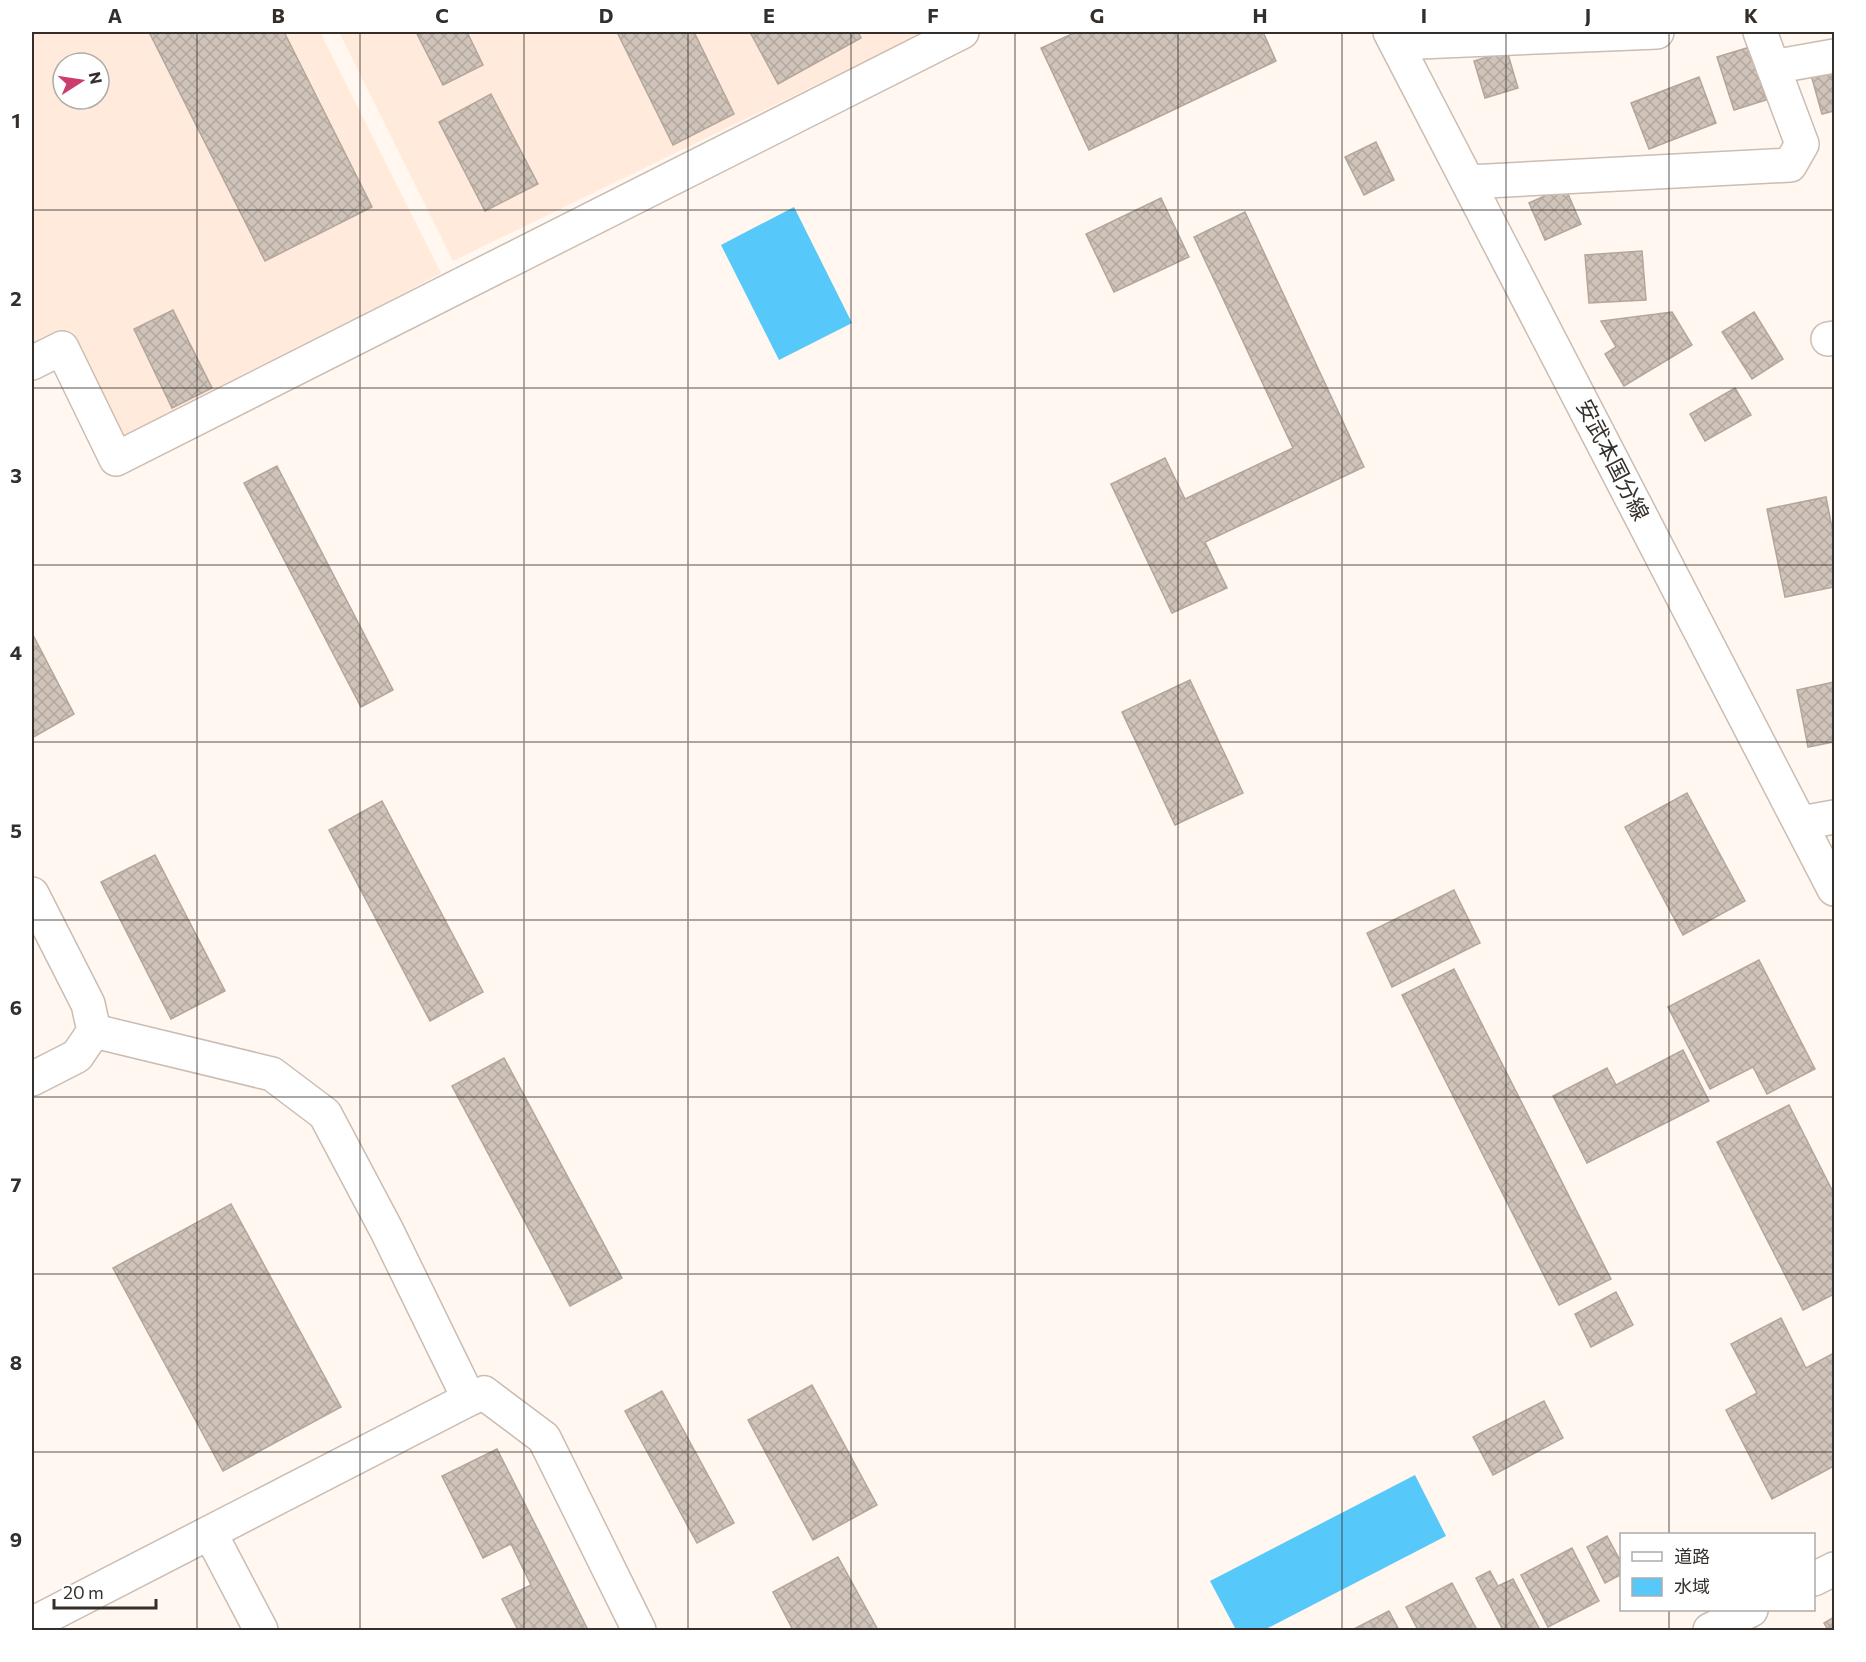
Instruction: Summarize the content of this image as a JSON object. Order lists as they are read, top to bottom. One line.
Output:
{"streets":{"street":["安武本国分線"]},"legend":["道路","水域"],"scale_bar":"20 m","north":"right","grid":{"columns":["A","B","C","D","E","F","G","H","I","J","K"],"rows":["1","2","3","4","5","6","7","8","9"]}}
